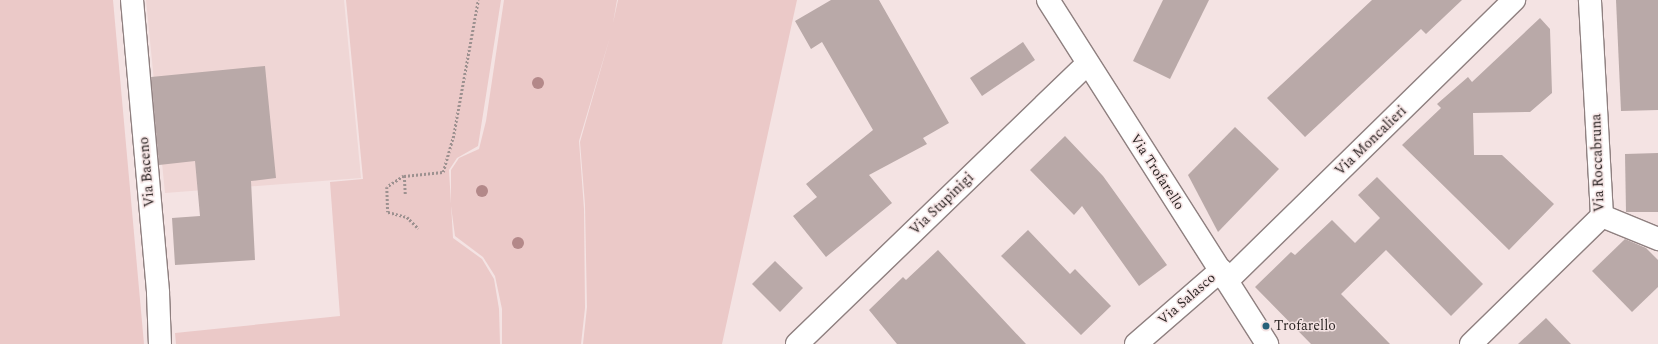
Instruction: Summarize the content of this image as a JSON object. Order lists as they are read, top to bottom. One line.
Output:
{"streets":{"street":["Via Moncalieri","Via Roccabruna","Via Baceno","Via Trofarello","Via Stupinigi","Via Salasco"]},"crossings":[["Via Moncalieri","Via Trofarello"],["Via Moncalieri","Via Salasco"],["Via Trofarello","Via Stupinigi"],["Via Trofarello","Via Salasco"]],"places":["Trofarello"]}
